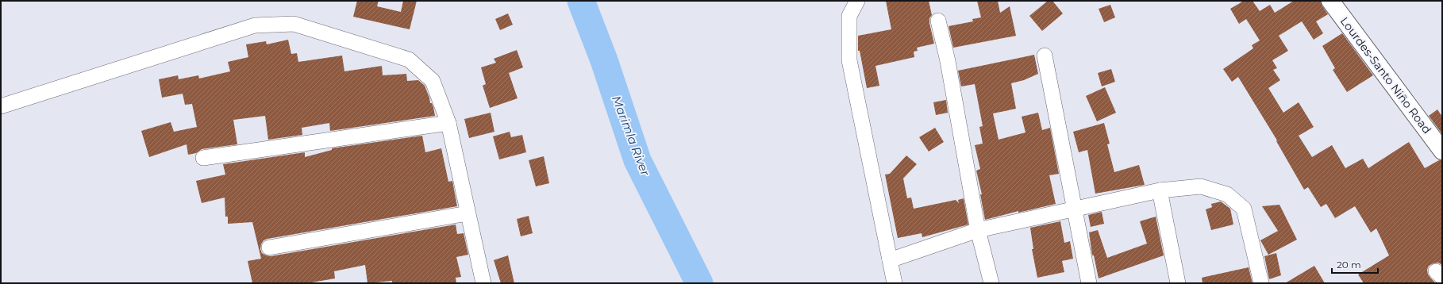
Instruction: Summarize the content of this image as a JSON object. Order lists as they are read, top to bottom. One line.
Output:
{"streets":{"main road":["Lourdes-Santo Niño Road"]},"water":["Marimla River"],"scale_bar":"20 m"}
